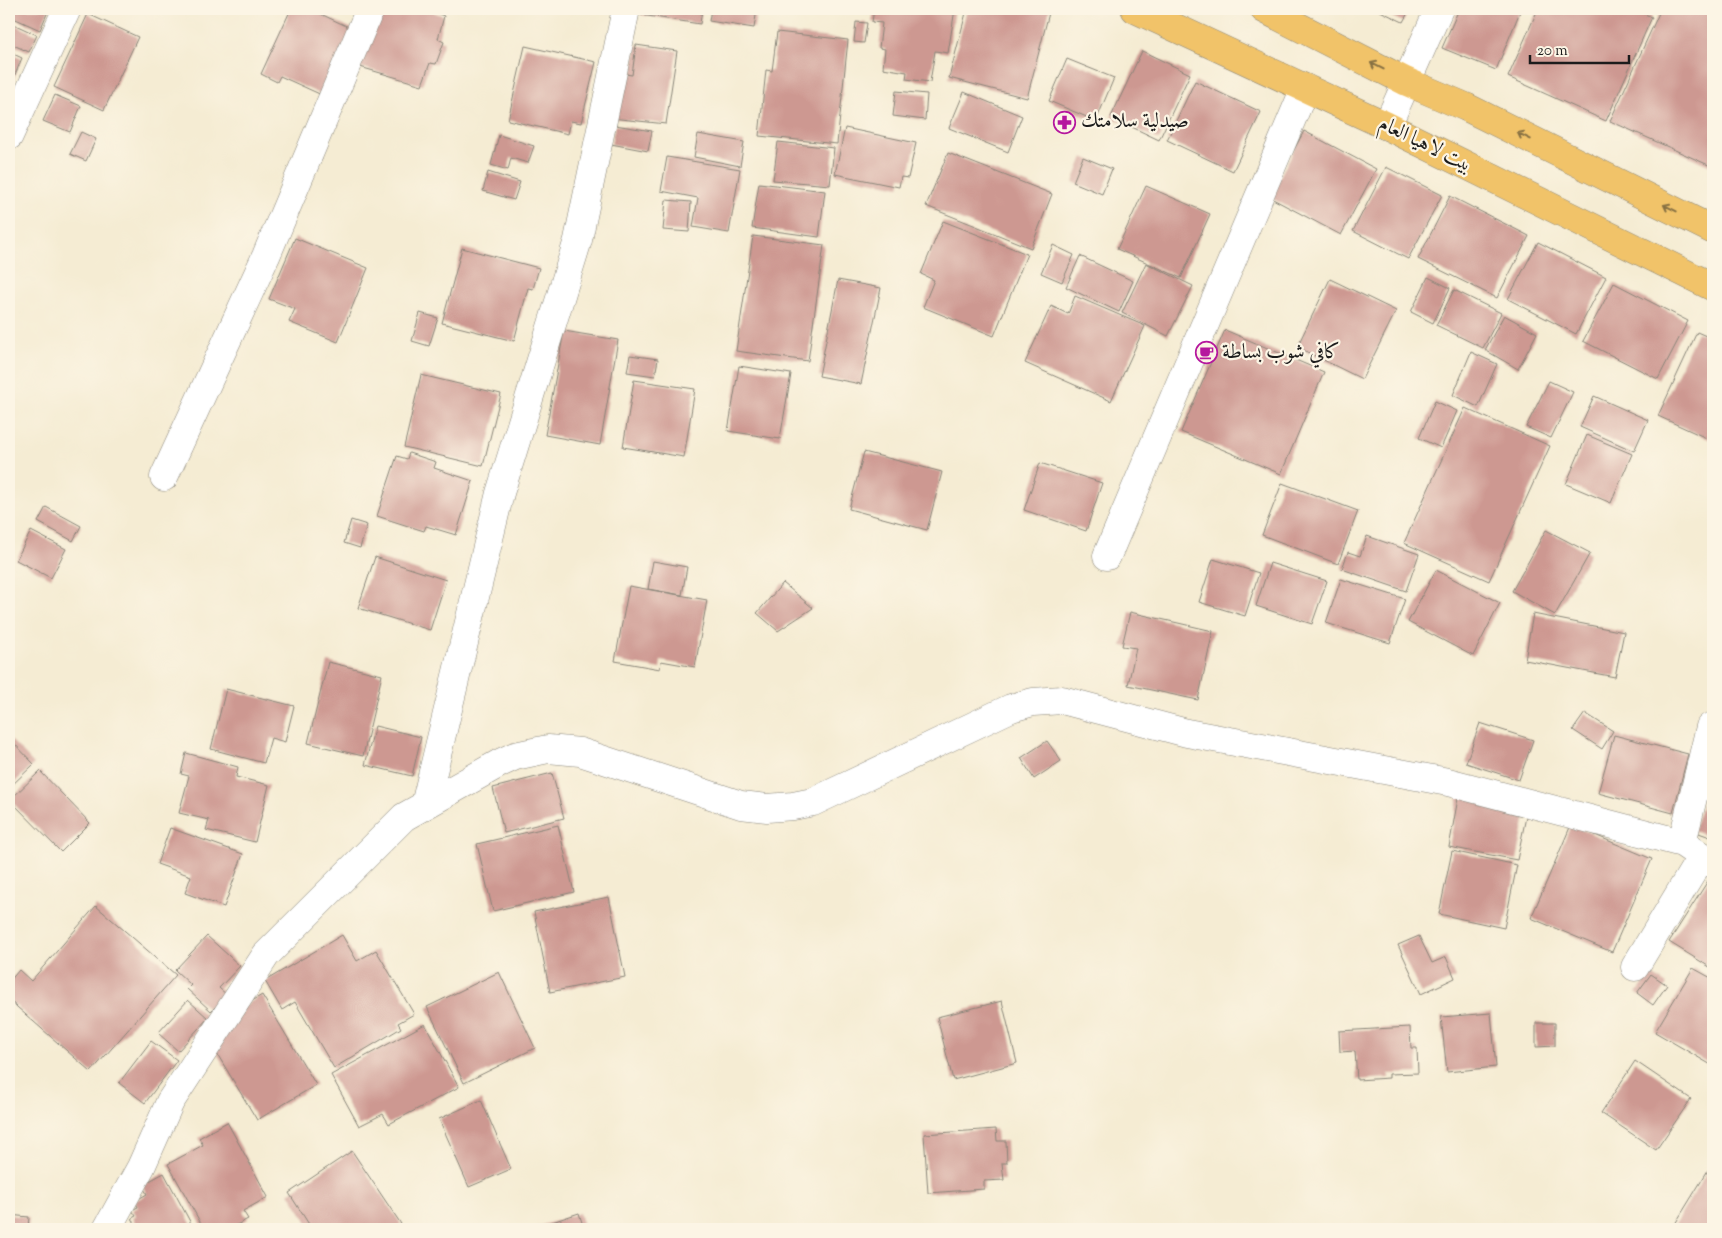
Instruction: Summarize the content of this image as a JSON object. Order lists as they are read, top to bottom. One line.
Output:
{"streets":{"main road":["بيت لاهيا العام"]},"places":{"pharmacy":["صيدلية سلامتك"],"cafe":["كافي شوب بساطة"]},"scale_bar":"20 m"}
